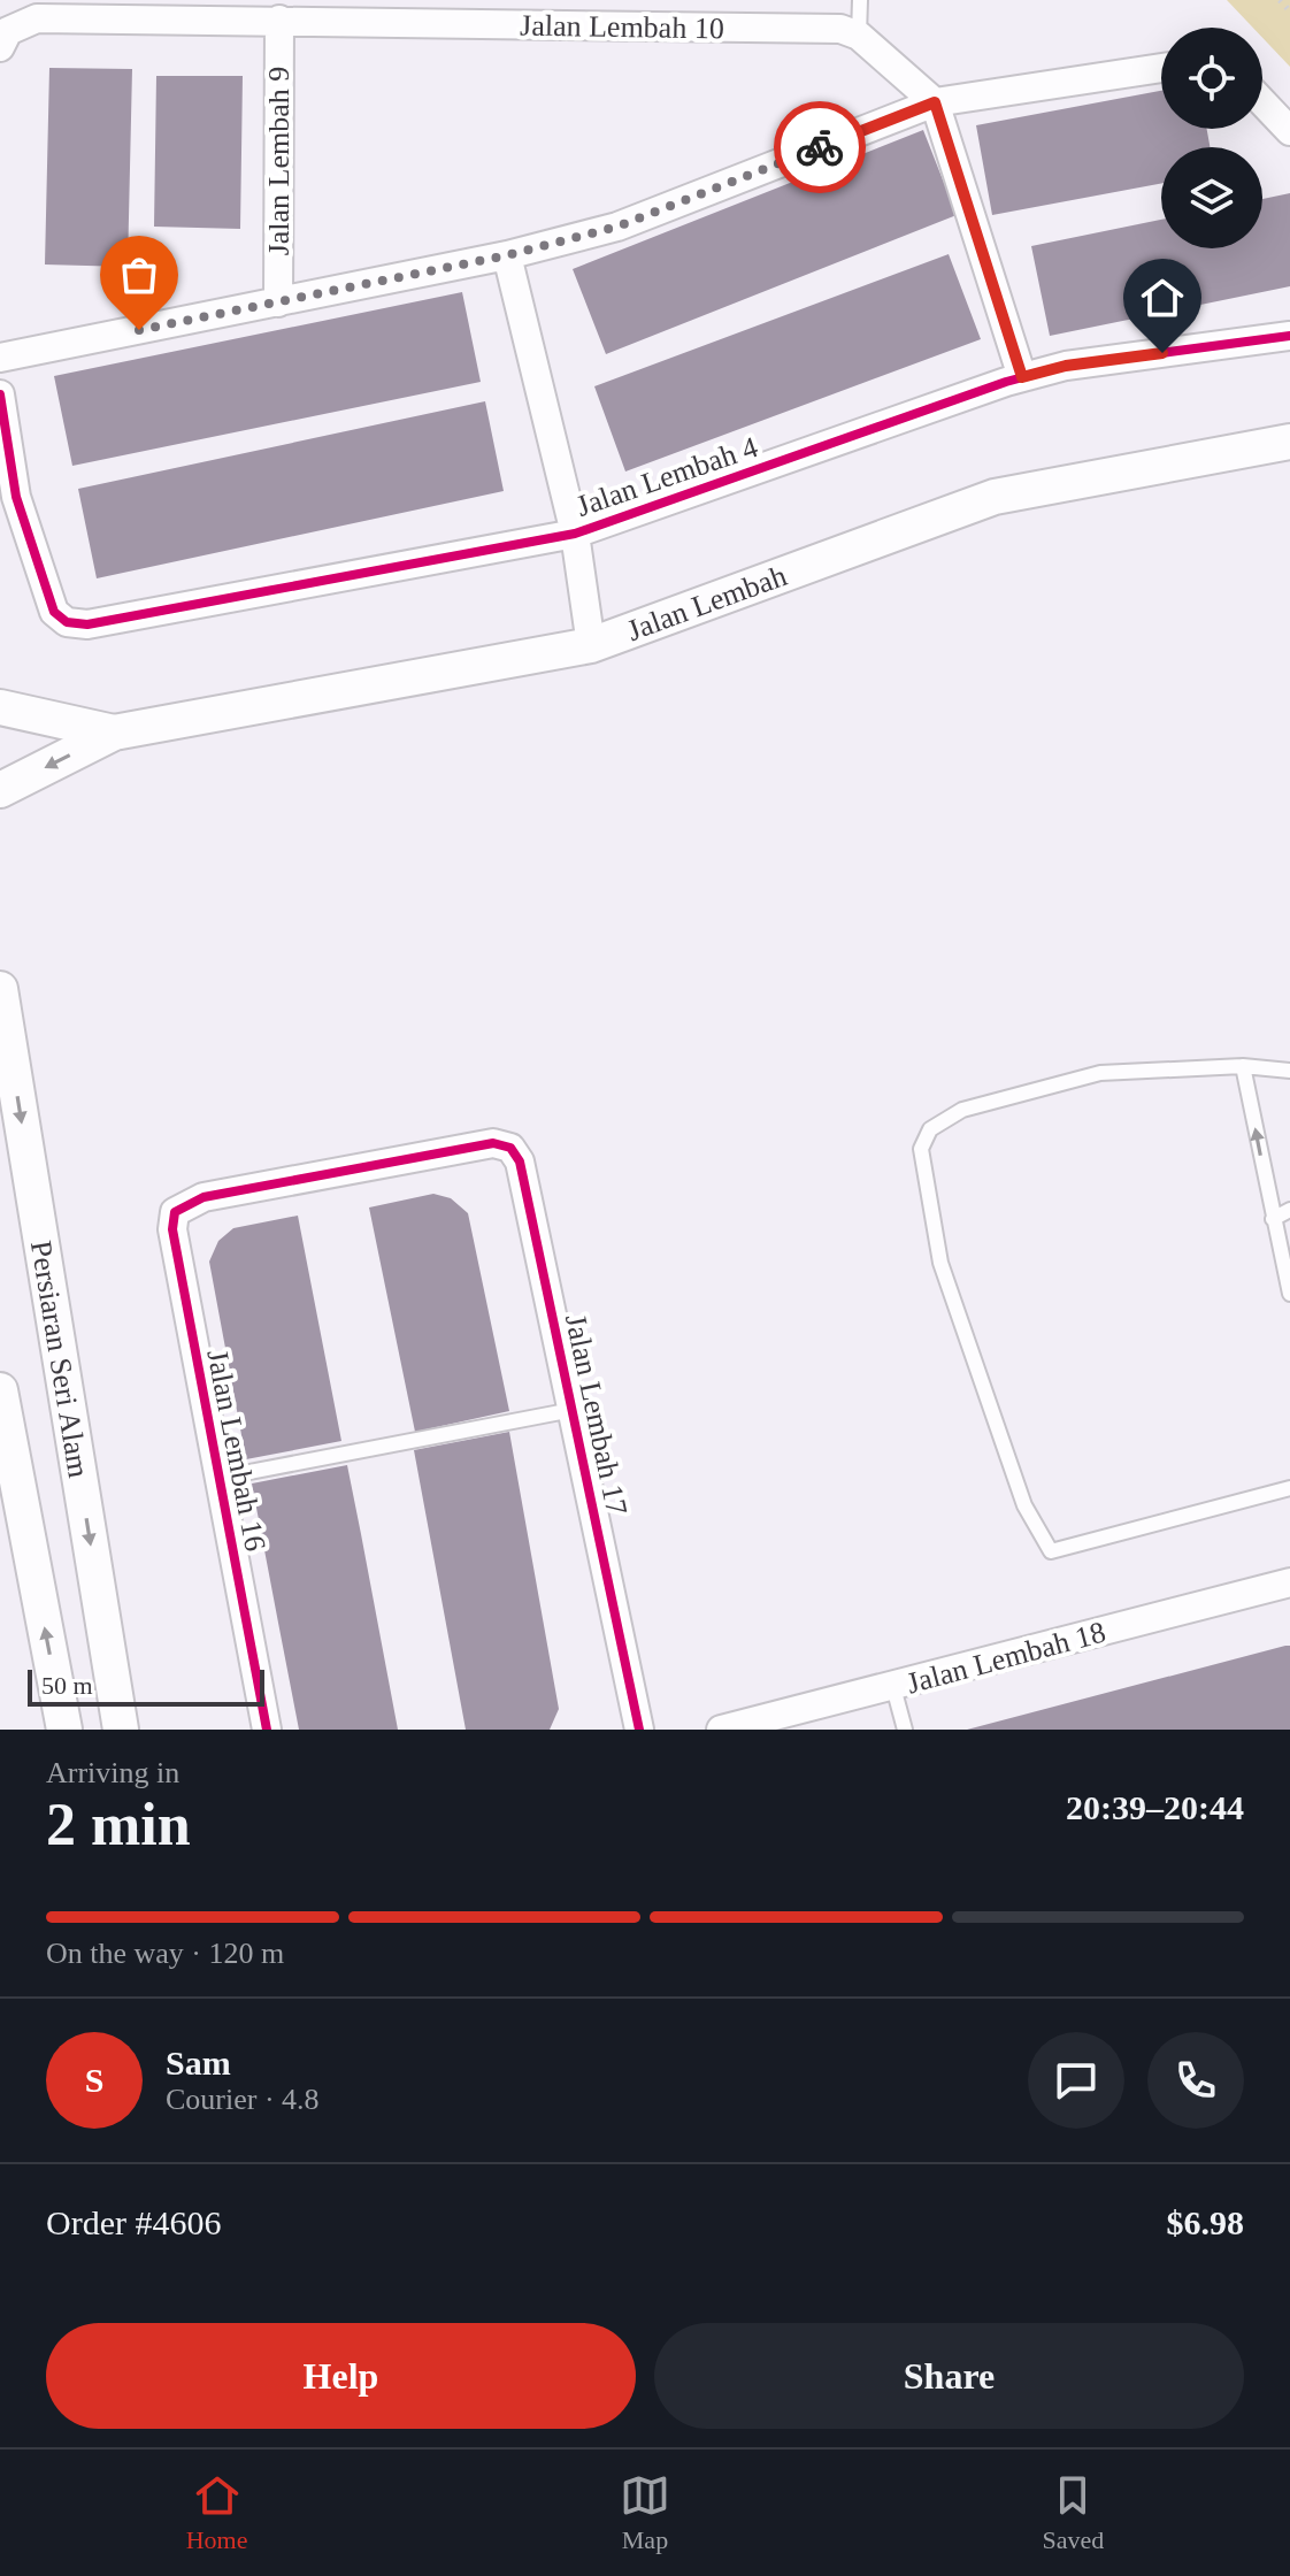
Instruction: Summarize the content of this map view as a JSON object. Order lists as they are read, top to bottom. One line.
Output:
{"streets":{"street":["Jalan Lembah 10","Jalan Lembah 9","Jalan Lembah 4","Jalan Lembah","Persiaran Seri Alam","Jalan Lembah 17","Jalan Lembah 16","Jalan Lembah 18"]},"crossings":[["Jalan Lembah 10","Jalan Lembah 9"],["Jalan Lembah 17","Jalan Lembah 16"]],"scale_bar":"50 m","page":{"scale":"50 m","heading":["2 min","Arriving in","20:39–20:44"],"panel":["Sam","Courier · 4.8","Order #4606","$6.98"],"bar":"On the way · 120 m","round":"S","buttons":["Help","Share"],"tabs":["Home","Map","Saved"]}}
